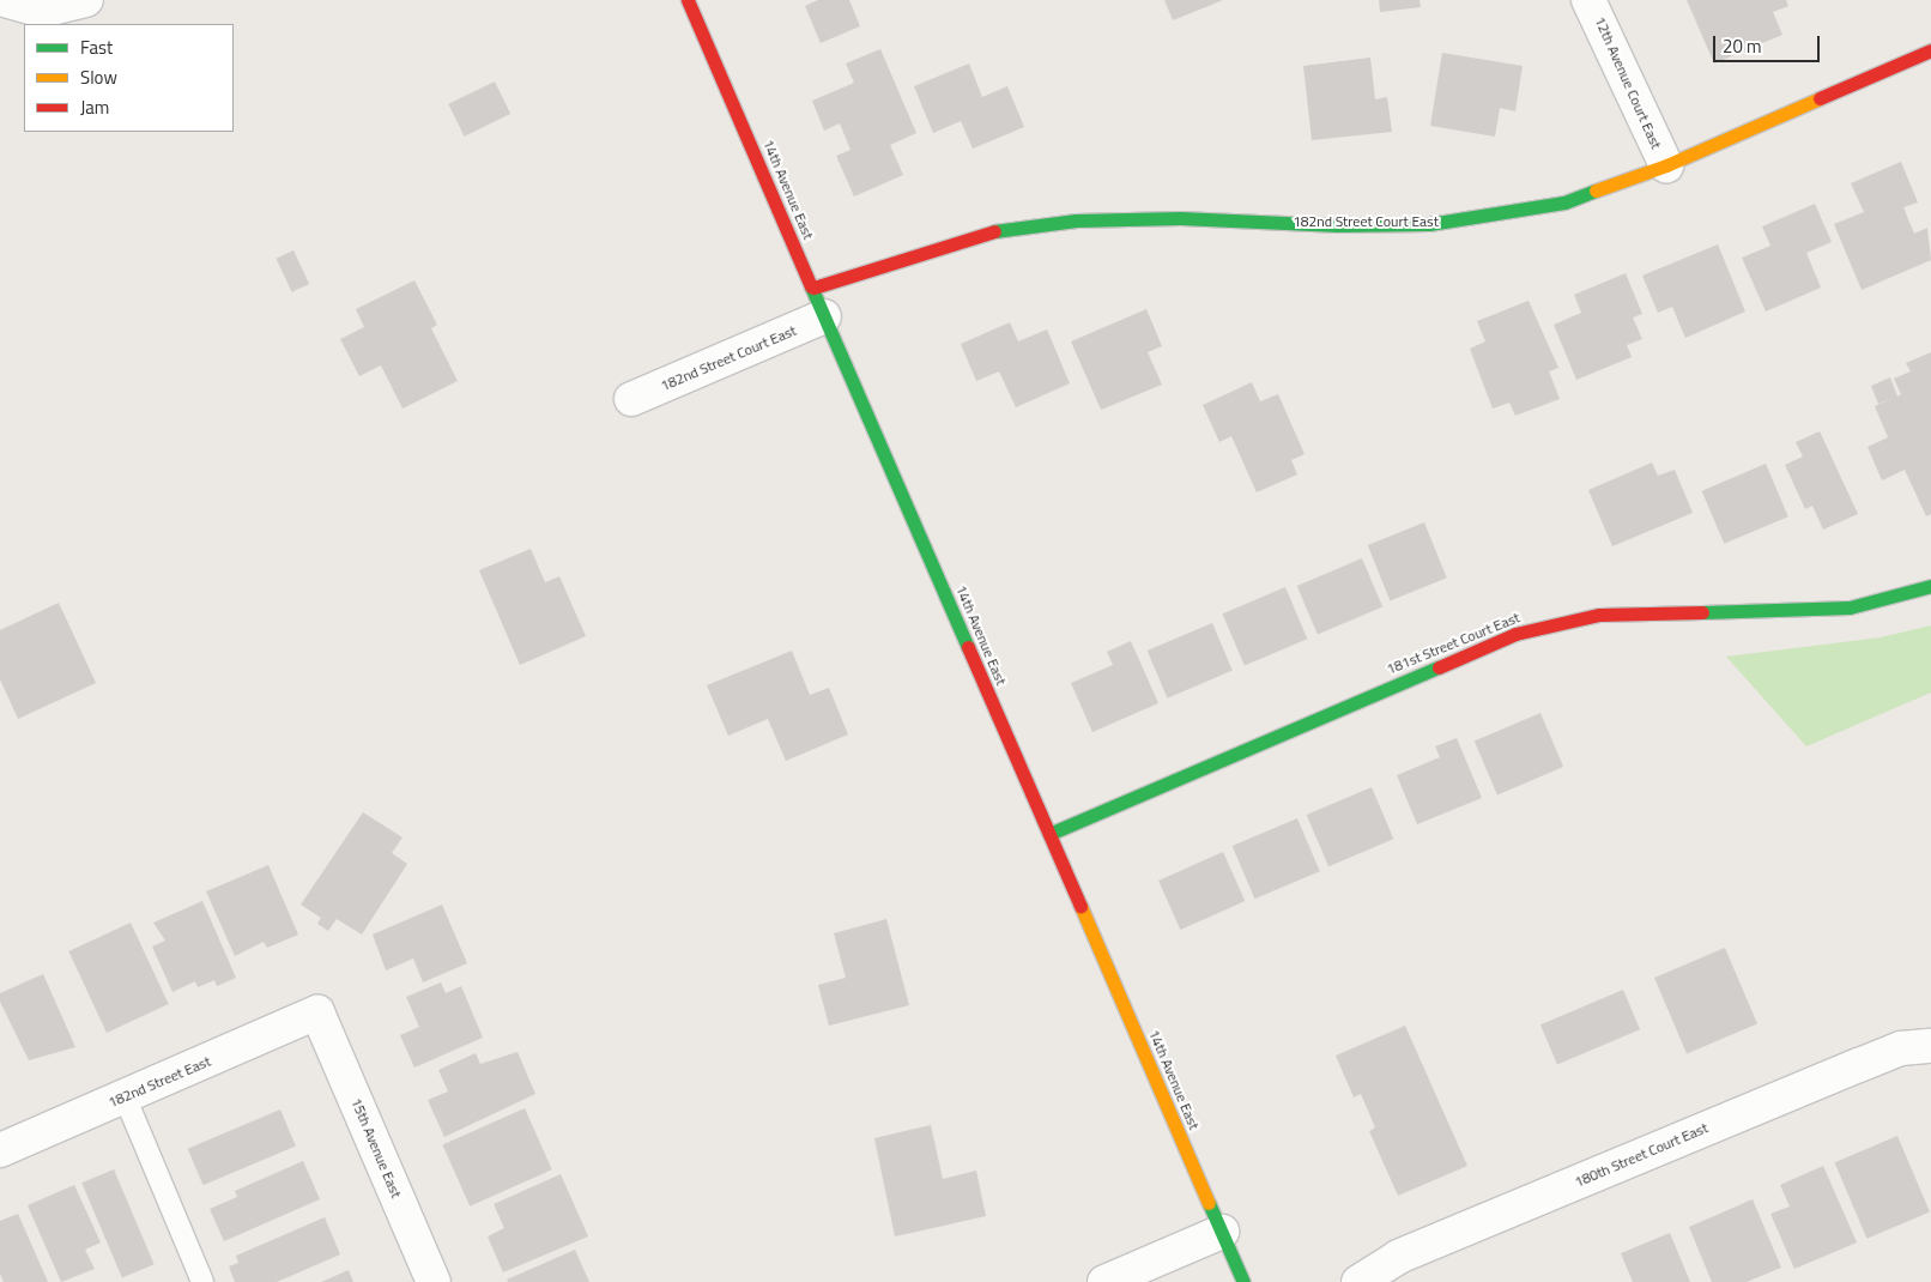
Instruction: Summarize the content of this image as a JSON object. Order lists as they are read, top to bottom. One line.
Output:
{"streets":{"street":["12th Avenue Court East","14th Avenue East","182nd Street Court East","181st Street Court East","182nd Street East","15th Avenue East","180th Street Court East"]},"crossings":[["12th Avenue Court East","182nd Street Court East"],["14th Avenue East","182nd Street Court East"],["14th Avenue East","181st Street Court East"],["182nd Street East","15th Avenue East"]],"legend":["Fast","Slow","Jam"],"scale_bar":"20 m"}
